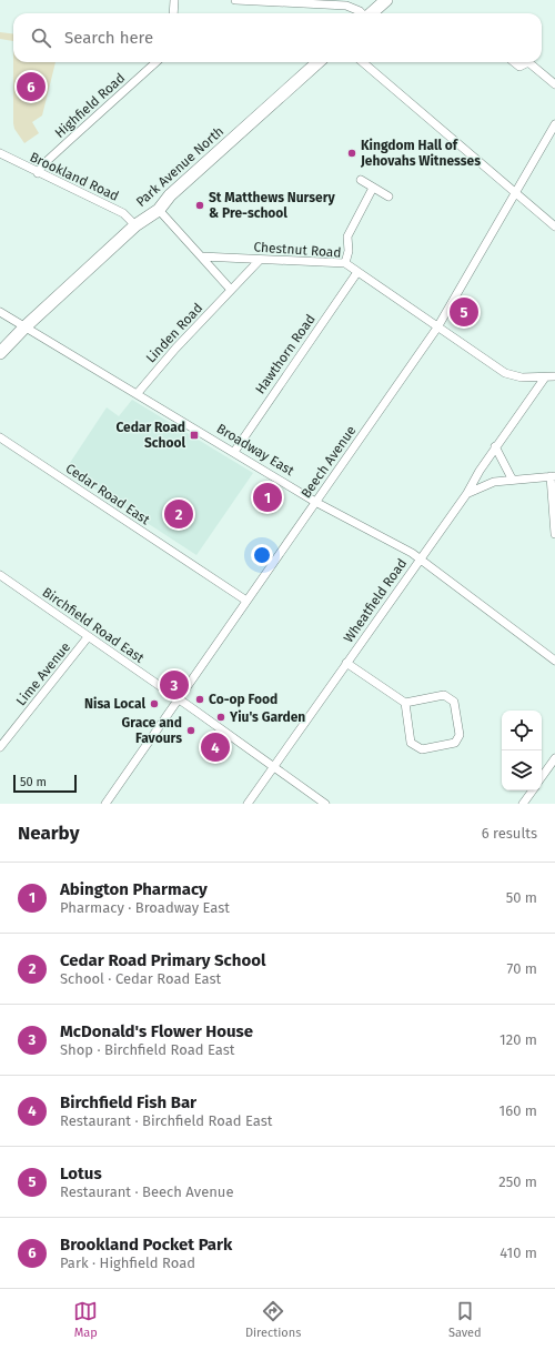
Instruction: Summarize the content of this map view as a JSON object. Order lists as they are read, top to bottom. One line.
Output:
{"streets":{"main road":["Park Avenue North"],"street":["Highfield Road","Brookland Road","Chestnut Road","Linden Road","Hawthorn Road","Broadway East","Beech Avenue","Cedar Road East","Wheatfield Road","Birchfield Road East","Lime Avenue"]},"crossings":[["Highfield Road","Brookland Road"],["Park Avenue North","Brookland Road"],["Park Avenue North","Broadway East"],["Chestnut Road","Linden Road"],["Chestnut Road","Hawthorn Road"],["Chestnut Road","Beech Avenue"],["Chestnut Road","Wheatfield Road"],["Linden Road","Broadway East"],["Hawthorn Road","Broadway East"],["Broadway East","Beech Avenue"],["Broadway East","Wheatfield Road"],["Beech Avenue","Cedar Road East"],["Beech Avenue","Birchfield Road East"],["Wheatfield Road","Birchfield Road East"],["Birchfield Road East","Lime Avenue"]],"places":{"other":["Kingdom Hall of Jehovahs Witnesses","St Matthews Nursery & Pre-school","Co-op Food","Nisa Local","Yiu's Garden","Grace and Favours"],"transit":["Cedar Road School"]},"scale_bar":"50 m","page":{"search":"Search here","pins":["6","5","1","2","3","4"],"scale":"50 m","heading":["Nearby","6 results"],"list":[{"mark":"1","name":"Abington Pharmacy","note":"Pharmacy · Broadway East","value":"50 m"},{"mark":"2","name":"Cedar Road Primary School","note":"School · Cedar Road East","value":"70 m"},{"mark":"3","name":"McDonald's Flower House","note":"Shop · Birchfield Road East","value":"120 m"},{"mark":"4","name":"Birchfield Fish Bar","note":"Restaurant · Birchfield Road East","value":"160 m"},{"mark":"5","name":"Lotus","note":"Restaurant · Beech Avenue","value":"250 m"},{"mark":"6","name":"Brookland Pocket Park","note":"Park · Highfield Road","value":"410 m"}],"nav":["Map","Directions","Saved"]}}
